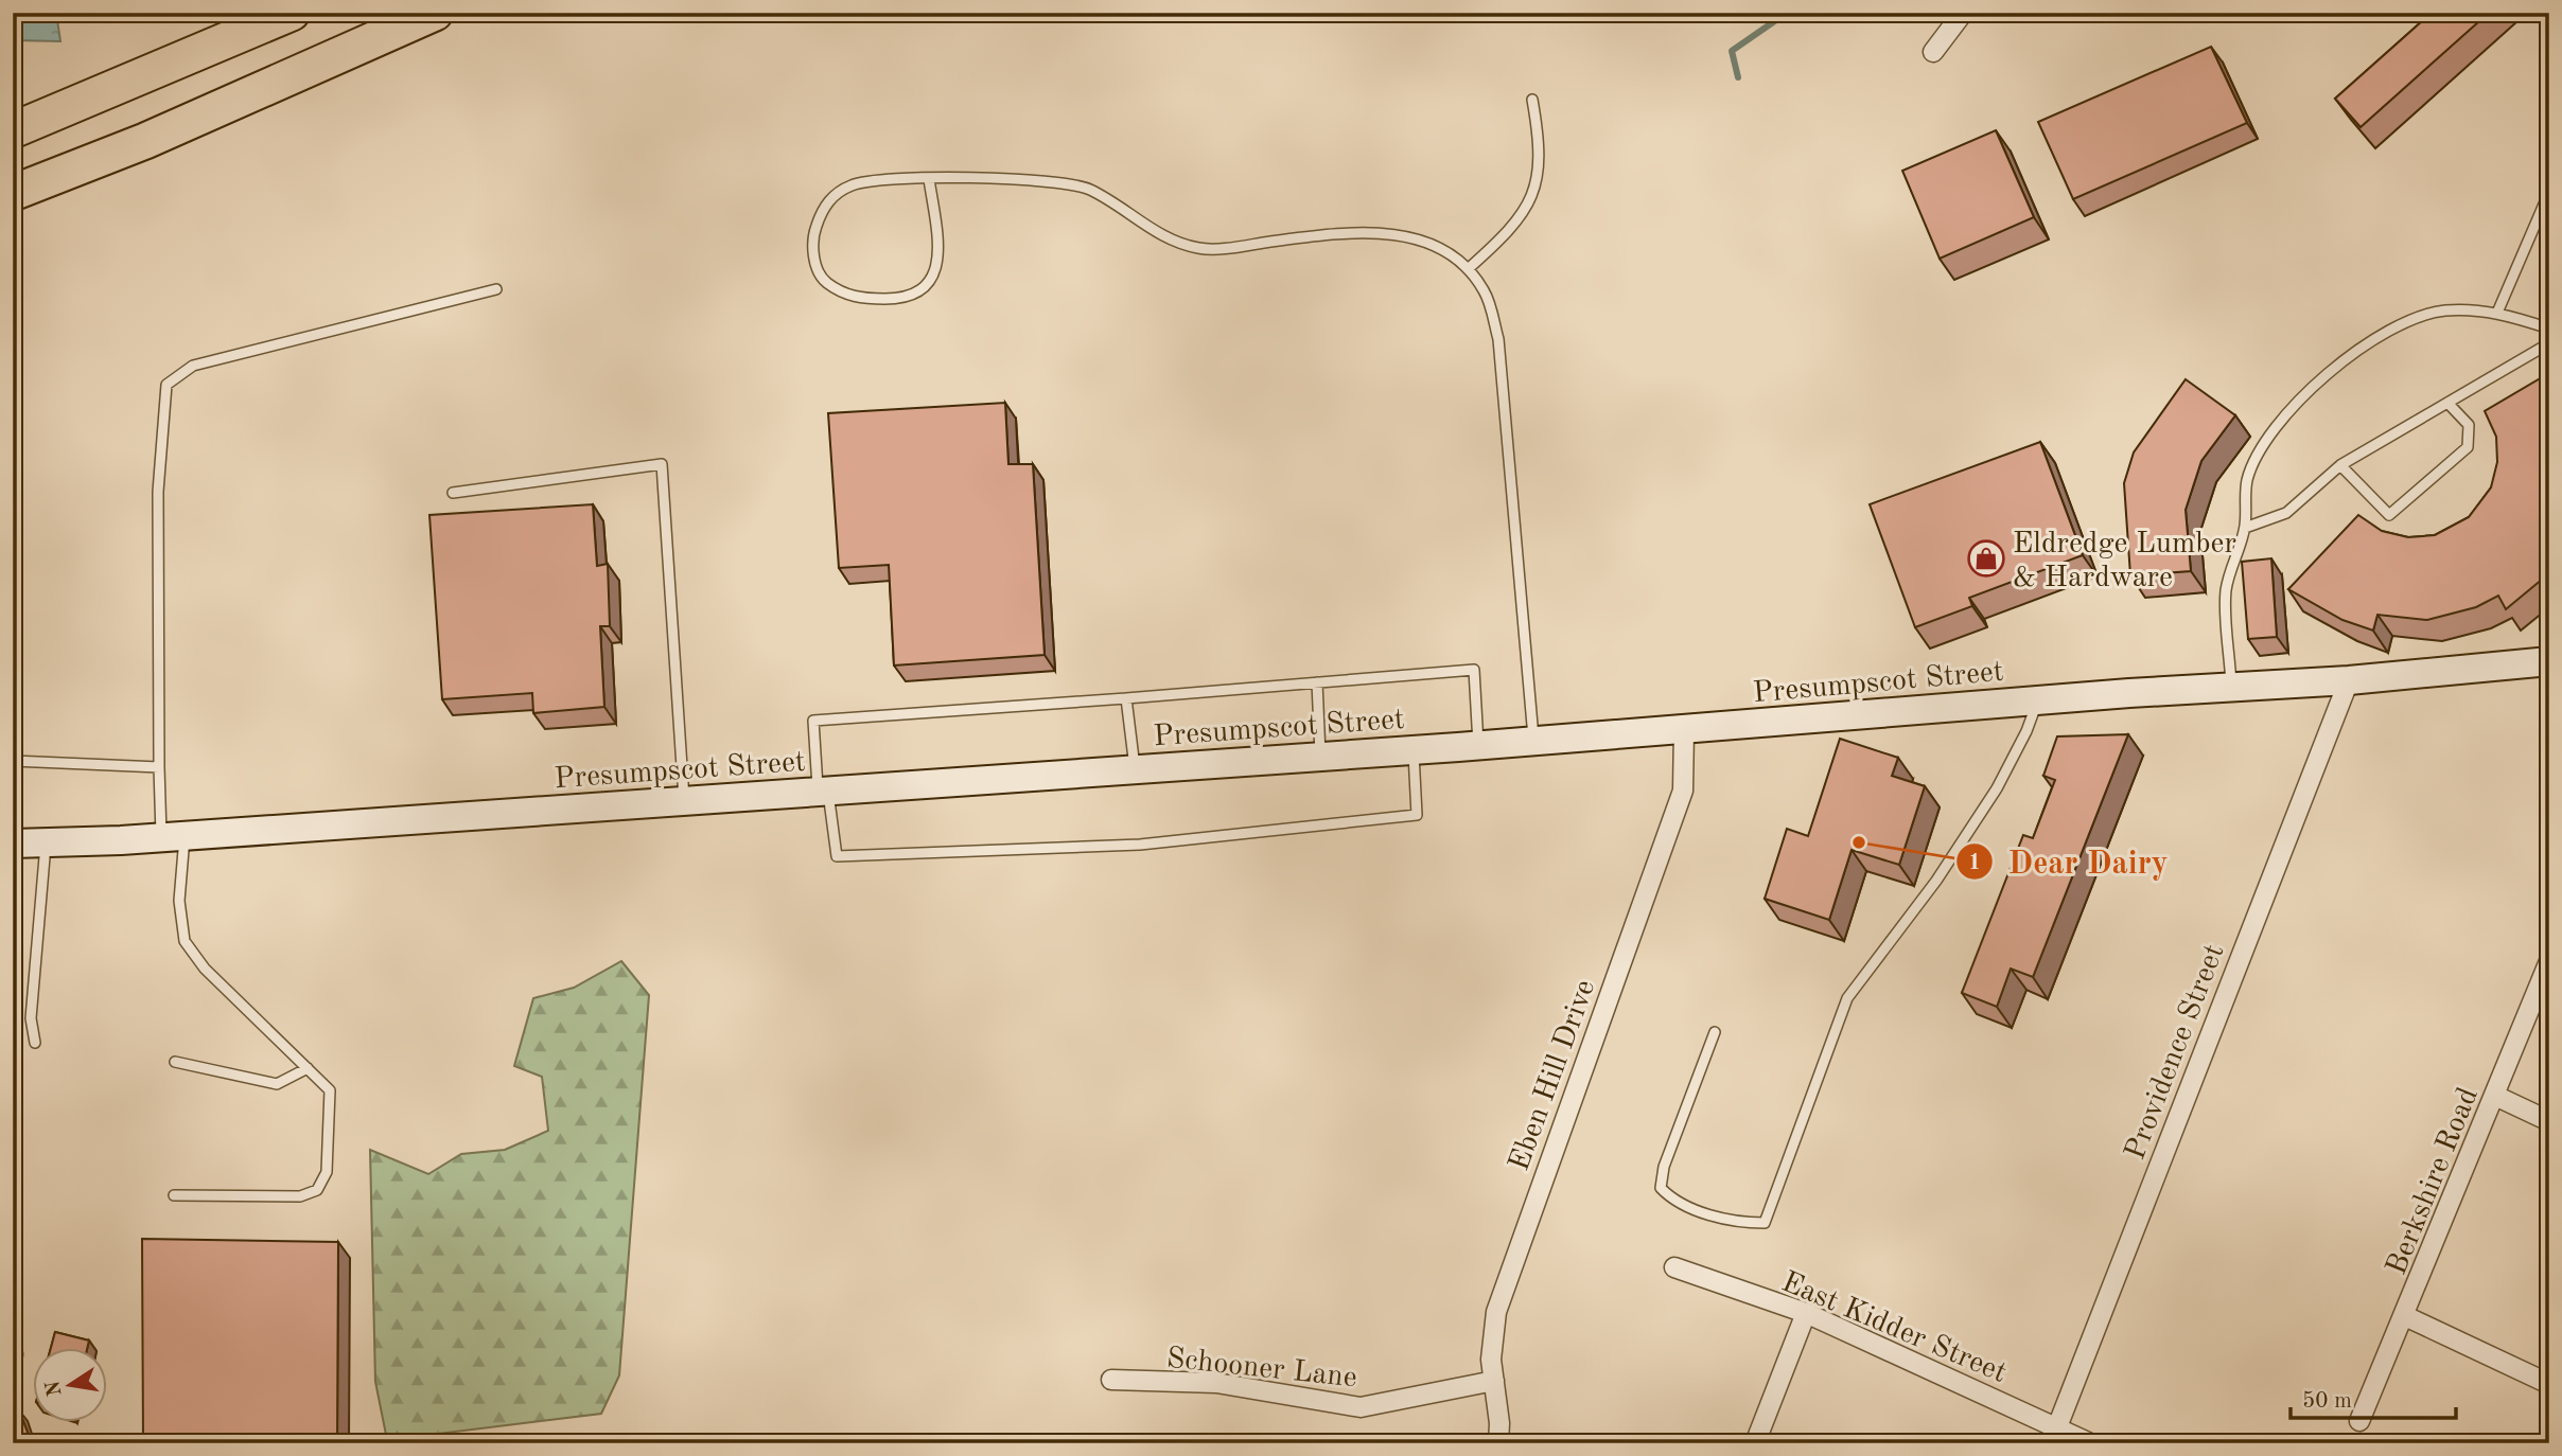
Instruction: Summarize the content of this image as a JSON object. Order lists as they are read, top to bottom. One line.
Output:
{"streets":{"street":["Presumpscot Street","Providence Street","Eben Hill Drive","Berkshire Road","East Kidder Street","Schooner Lane"]},"crossings":[["Presumpscot Street","Providence Street"],["Presumpscot Street","Eben Hill Drive"],["Providence Street","East Kidder Street"],["Eben Hill Drive","Schooner Lane"]],"places":{"shop":["Eldredge Lumber & Hardware"],"other":["Dear Dairy"]},"scale_bar":"50 m","north":"left"}
